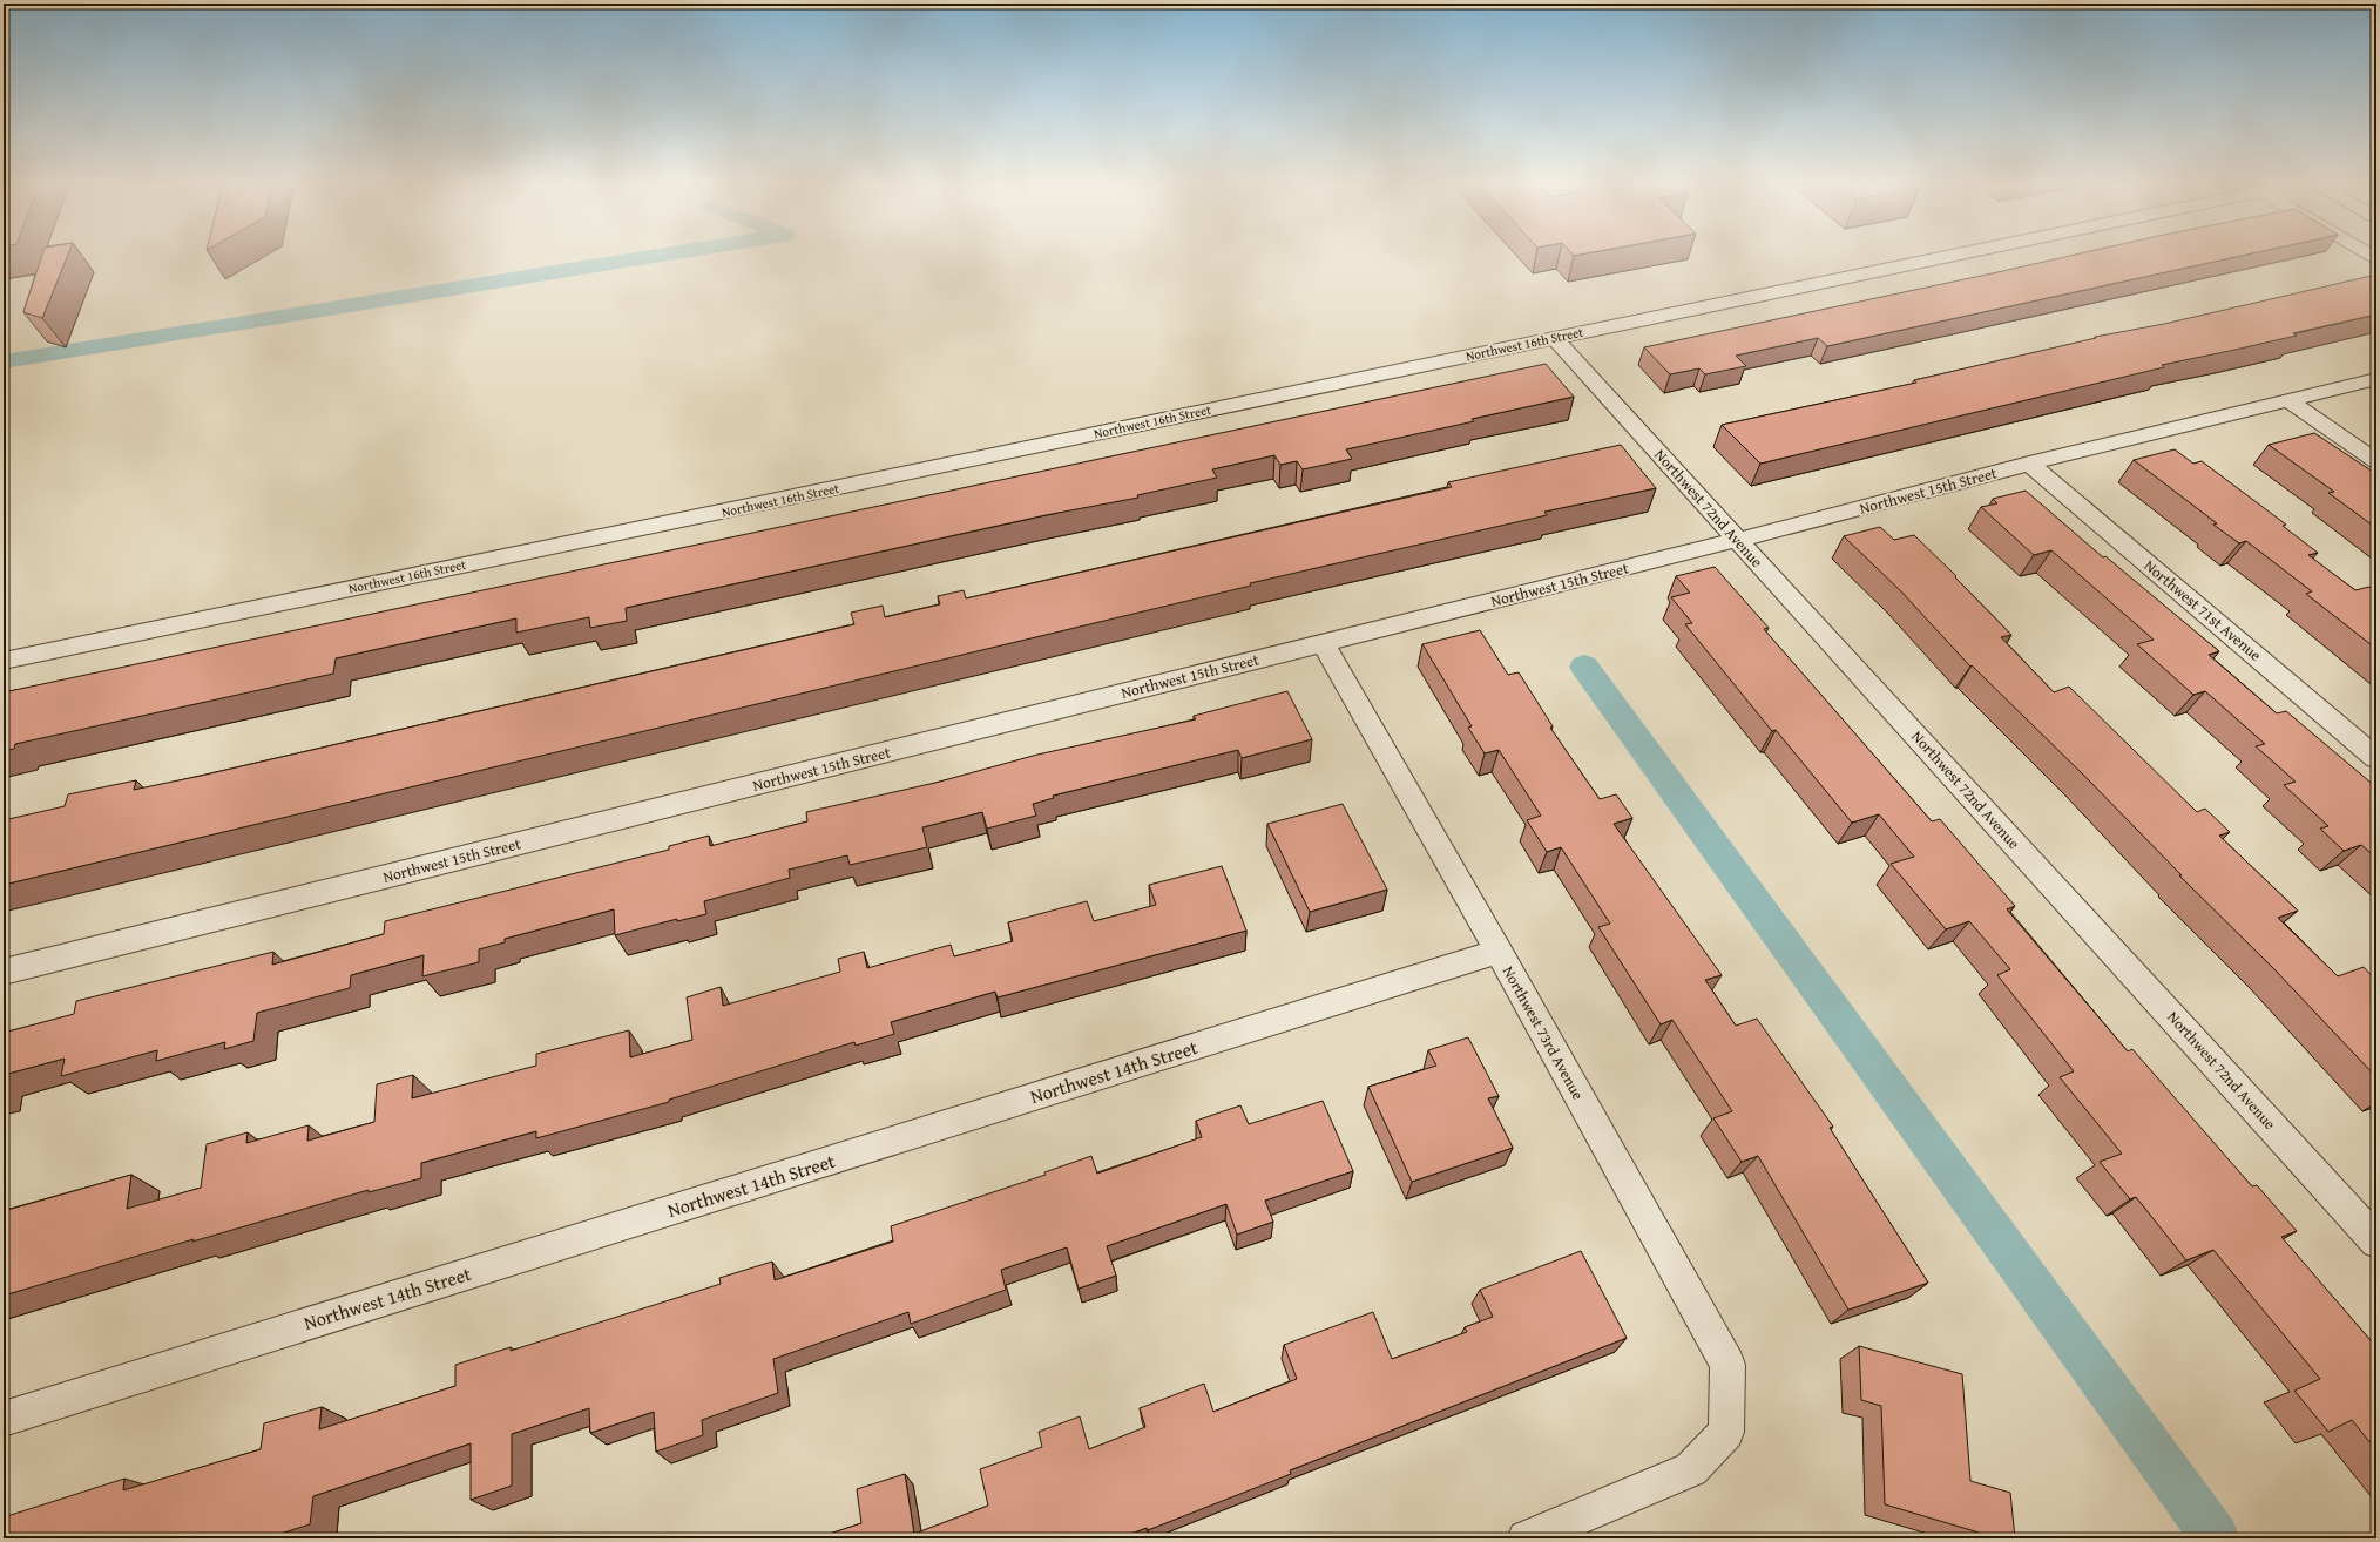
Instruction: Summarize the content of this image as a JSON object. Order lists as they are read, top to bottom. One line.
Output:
{"streets":{"street":["Northwest 16th Street","Northwest 15th Street","Northwest 72nd Avenue","Northwest 71st Avenue","Northwest 73rd Avenue","Northwest 14th Street"]},"crossings":[["Northwest 16th Street","Northwest 72nd Avenue"],["Northwest 15th Street","Northwest 72nd Avenue"],["Northwest 15th Street","Northwest 71st Avenue"],["Northwest 15th Street","Northwest 73rd Avenue"],["Northwest 73rd Avenue","Northwest 14th Street"]]}
